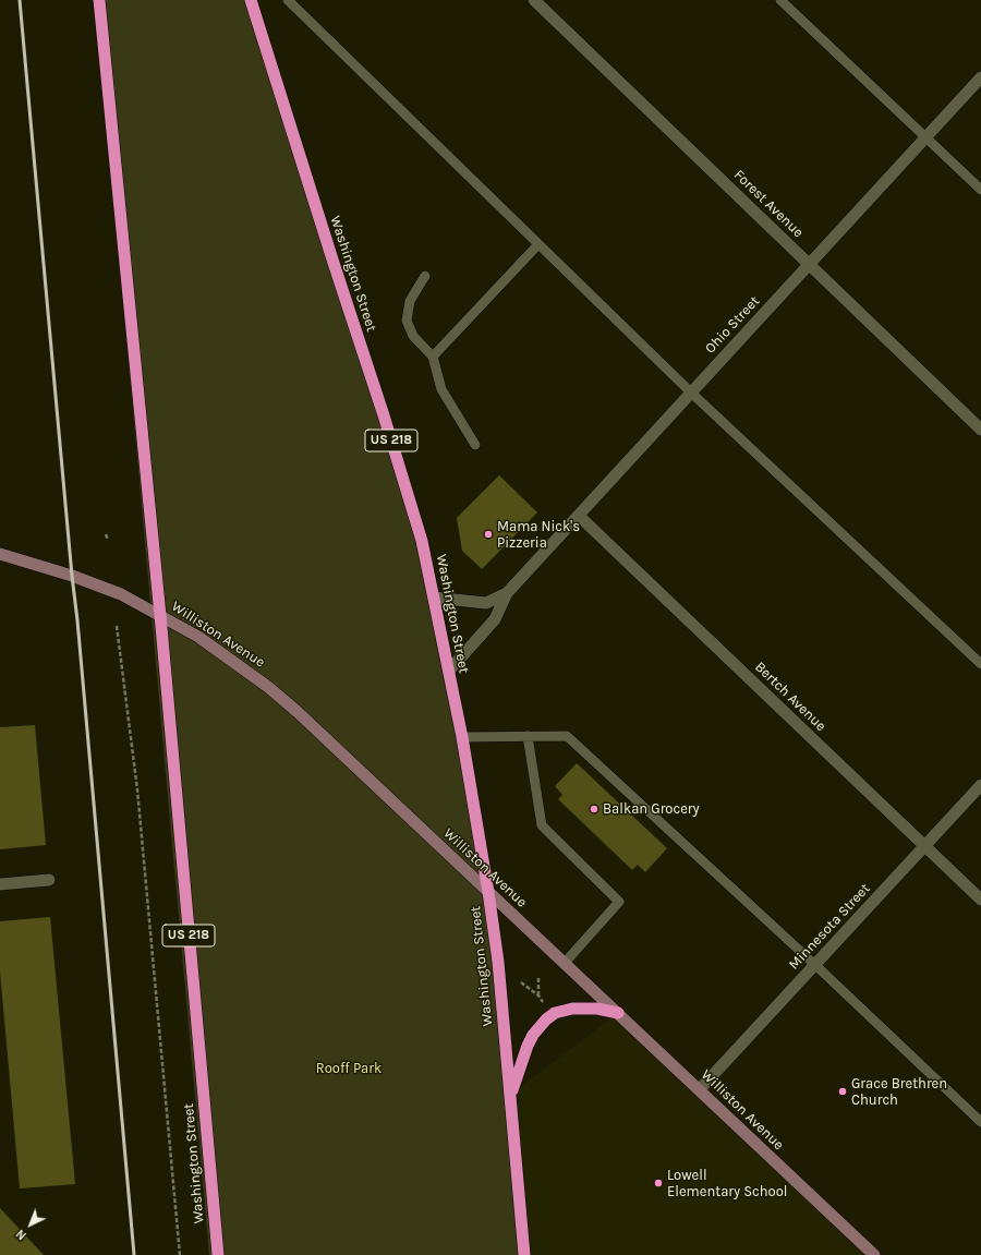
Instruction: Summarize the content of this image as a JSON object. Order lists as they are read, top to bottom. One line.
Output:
{"streets":{"highway":["Washington Street","US 218"],"main road":["Williston Avenue"],"street":["Forest Avenue","Ohio Street","Bertch Avenue","Minnesota Street"]},"crossings":[["Forest Avenue","Ohio Street"],["Washington Street","Ohio Street"],["Washington Street","Williston Avenue"],["Ohio Street","Bertch Avenue"],["Williston Avenue","Minnesota Street"],["Bertch Avenue","Minnesota Street"]],"parks":["Rooff Park"],"places":["Mama Nick's Pizzeria","Balkan Grocery","Grace Brethren Church","Lowell Elementary School"],"north":"bottom left"}
